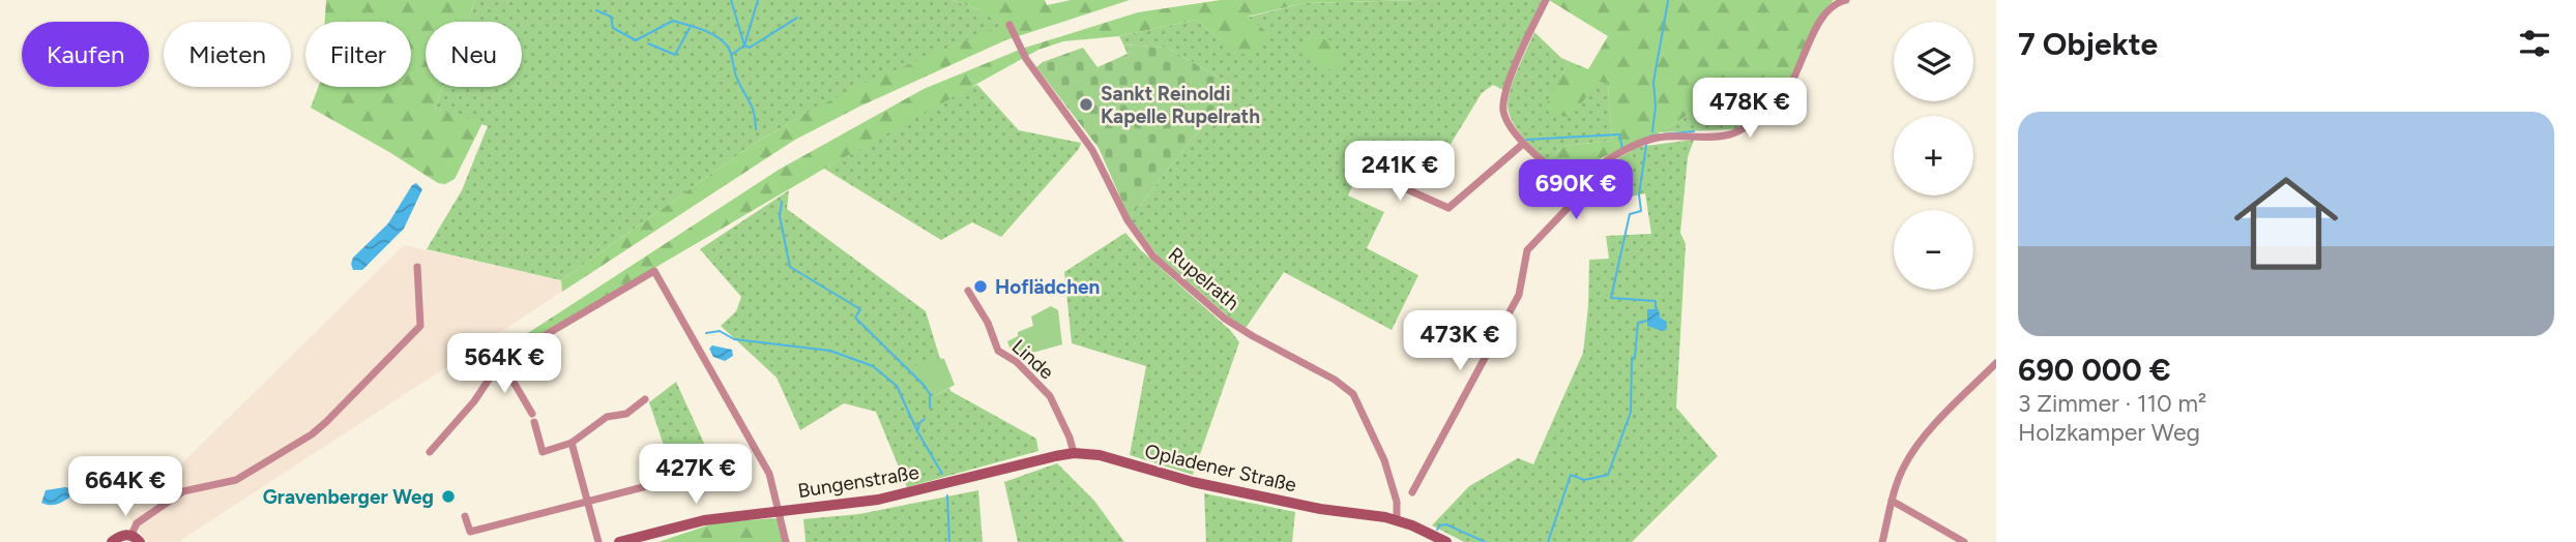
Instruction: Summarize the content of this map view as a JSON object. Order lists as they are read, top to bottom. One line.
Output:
{"streets":{"main road":["Opladener Straße","Bungenstraße"],"street":["Rupelrath","Linde"]},"crossings":[["Rupelrath","Opladener Straße"],["Linde","Opladener Straße"],["Opladener Straße","Bungenstraße"]],"places":["Sankt Reinoldi Kapelle Rupelrath","Hoflädchen","Gravenberger Weg"],"page":{"heading":"7 Objekte","map_buttons":["+","−"],"chip":["Kaufen","Mieten","Filter","Neu"],"price":["478K €","241K €","690K €","473K €","564K €","427K €","664K €"],"list":[{"name":"690 000 €","note":"3 Zimmer · 110 m² · Holzkamper Weg"}]}}
